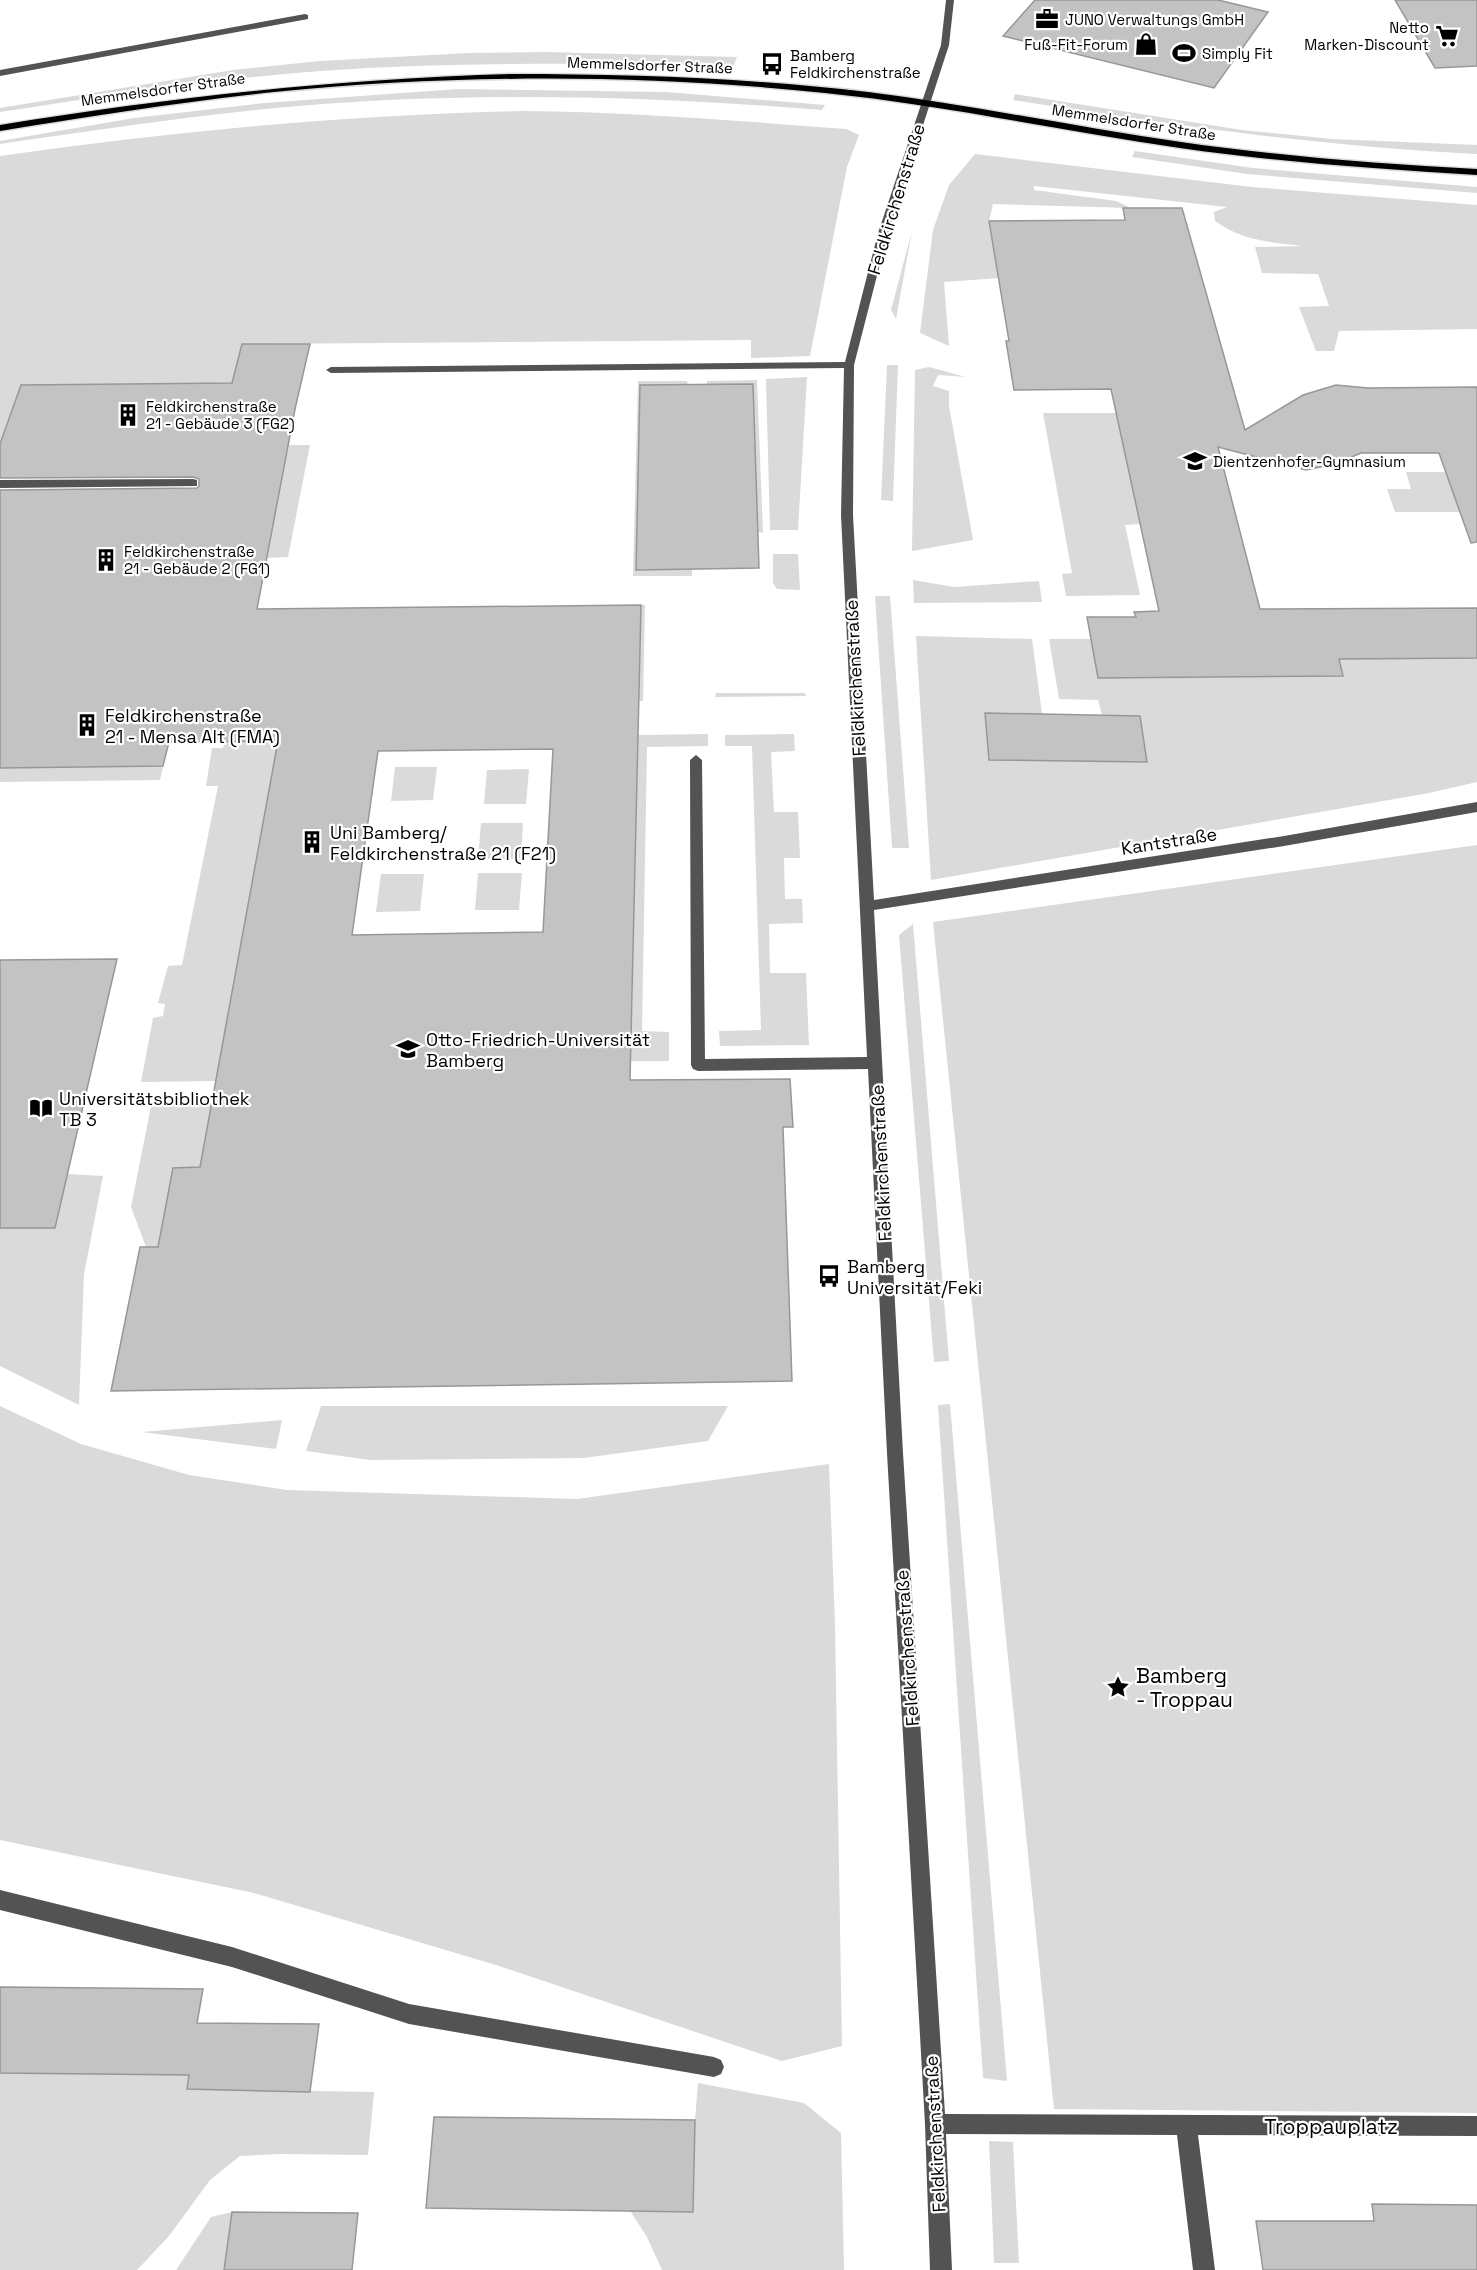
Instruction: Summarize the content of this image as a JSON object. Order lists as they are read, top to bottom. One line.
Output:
{"streets":{"main road":["Memmelsdorfer Straße"],"street":["Feldkirchenstraße","Kantstraße","Troppauplatz"]},"crossings":[["Memmelsdorfer Straße","Feldkirchenstraße"],["Feldkirchenstraße","Kantstraße"],["Feldkirchenstraße","Troppauplatz"]],"places":{"office":["JUNO Verwaltungs GmbH"],"supermarket":["Netto Marken-Discount"],"shop":["Fuß-Fit-Forum"],"sports":["Simply Fit"],"bus stop":["Bamberg Feldkirchenstraße","Bamberg Universität/Feki"],"building":["Feldkirchenstraße 21 - Gebäude 3 (FG2)","Feldkirchenstraße 21 - Gebäude 2 (FG1)","Feldkirchenstraße 21 - Mensa Alt (FMA)","Uni Bamberg/ Feldkirchenstraße 21 (F21)"],"school or university":["Dientzenhofer-Gymnasium","Otto-Friedrich-Universität Bamberg"],"library":["Universitätsbibliothek TB 3"],"place":["Bamberg - Troppau"]}}
